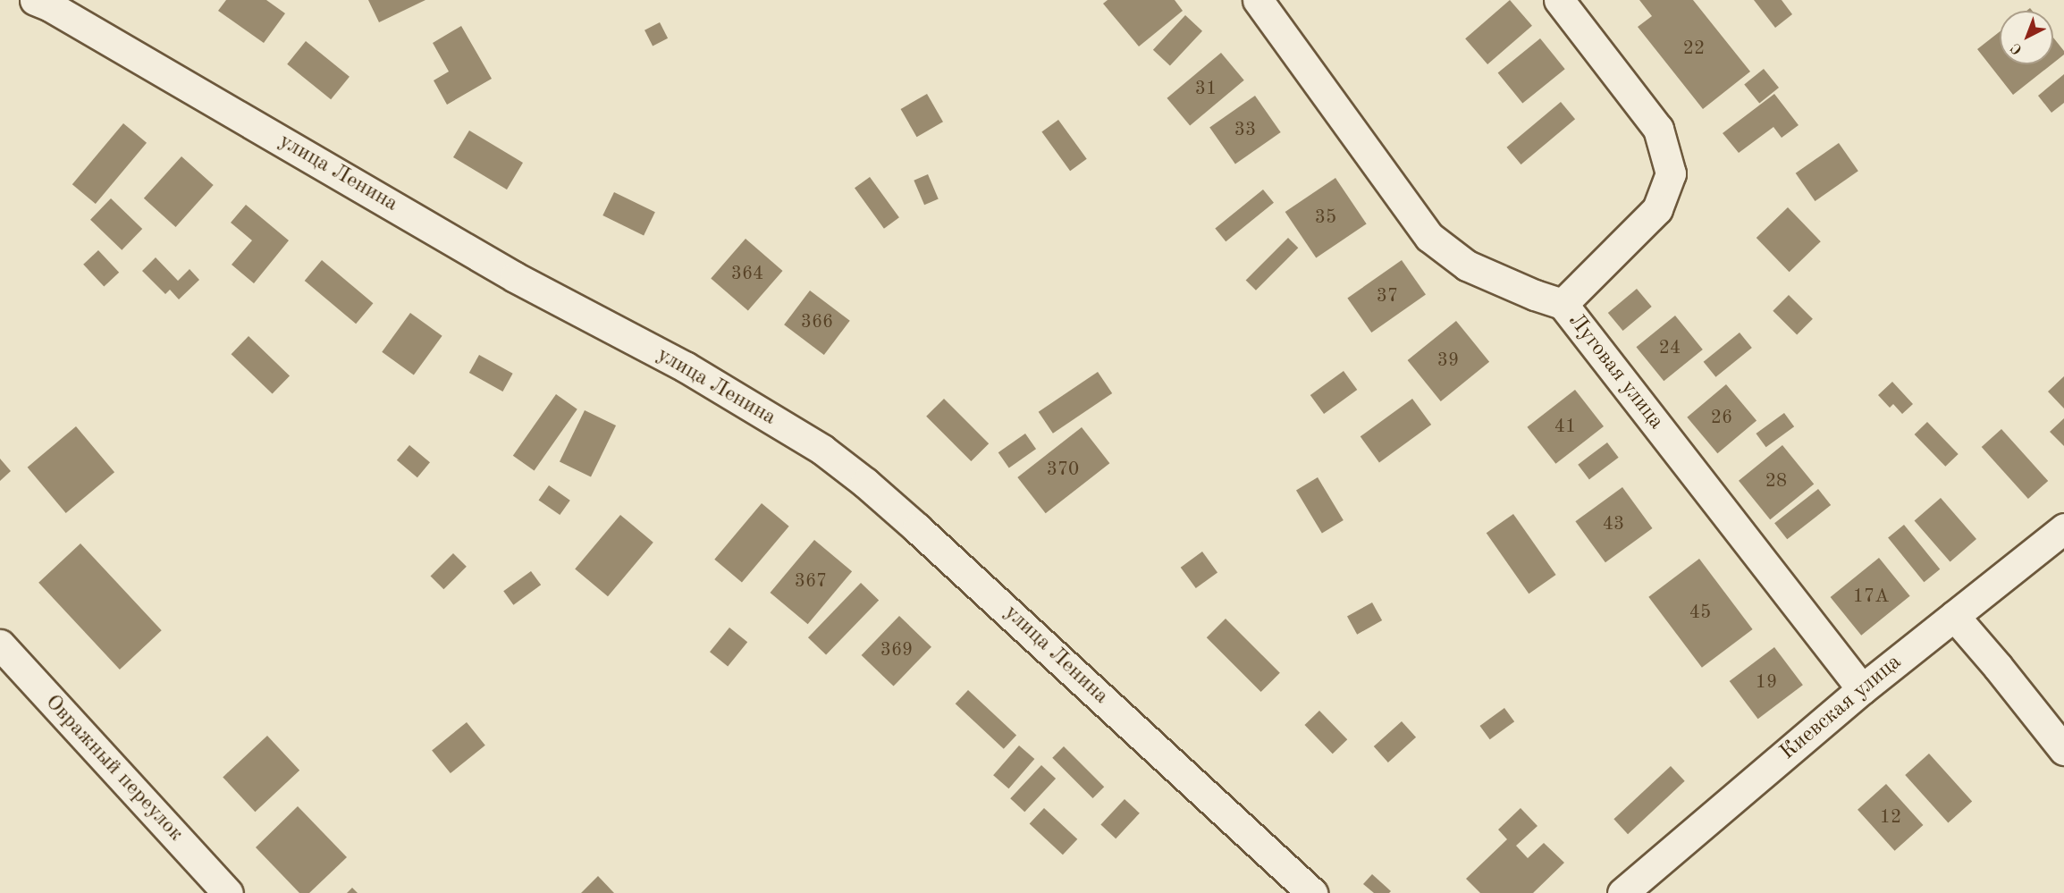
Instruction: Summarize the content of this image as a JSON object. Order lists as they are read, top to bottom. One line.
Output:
{"streets":{"street":["улица Ленина","Луговая улица","Киевская улица","Овражный переулок"]},"crossings":[["Луговая улица","Киевская улица"]],"house_numbers":["22","31","33","35","364","37","366","24","39","26","41","370","28","43","367","17А","45","369","19","12"],"north":"bottom left"}
